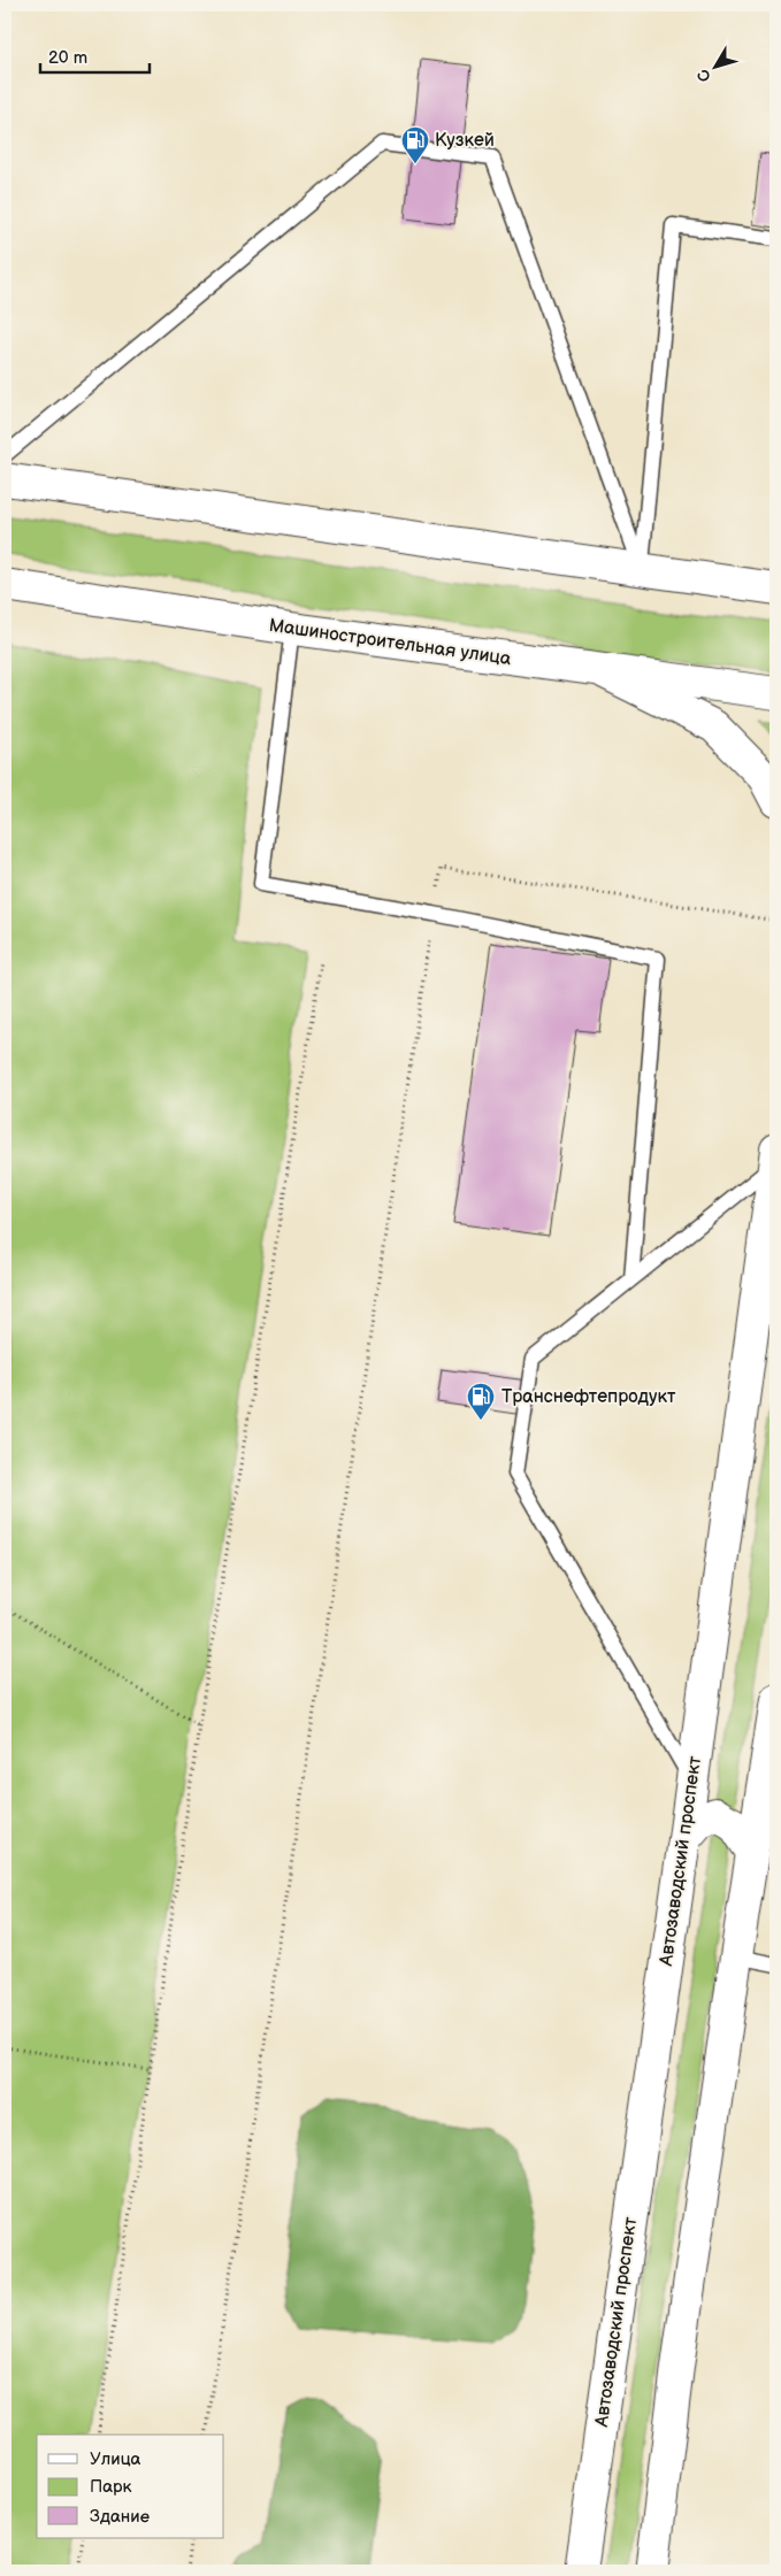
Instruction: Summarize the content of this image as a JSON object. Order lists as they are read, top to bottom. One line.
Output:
{"streets":{"street":["Машиностроительная улица","Автозаводский проспект"]},"places":{"fuel station":["Кузкей","Транснефтепродукт"]},"legend":["Улица","Парк","Здание"],"scale_bar":"20 m","north":"bottom left"}
